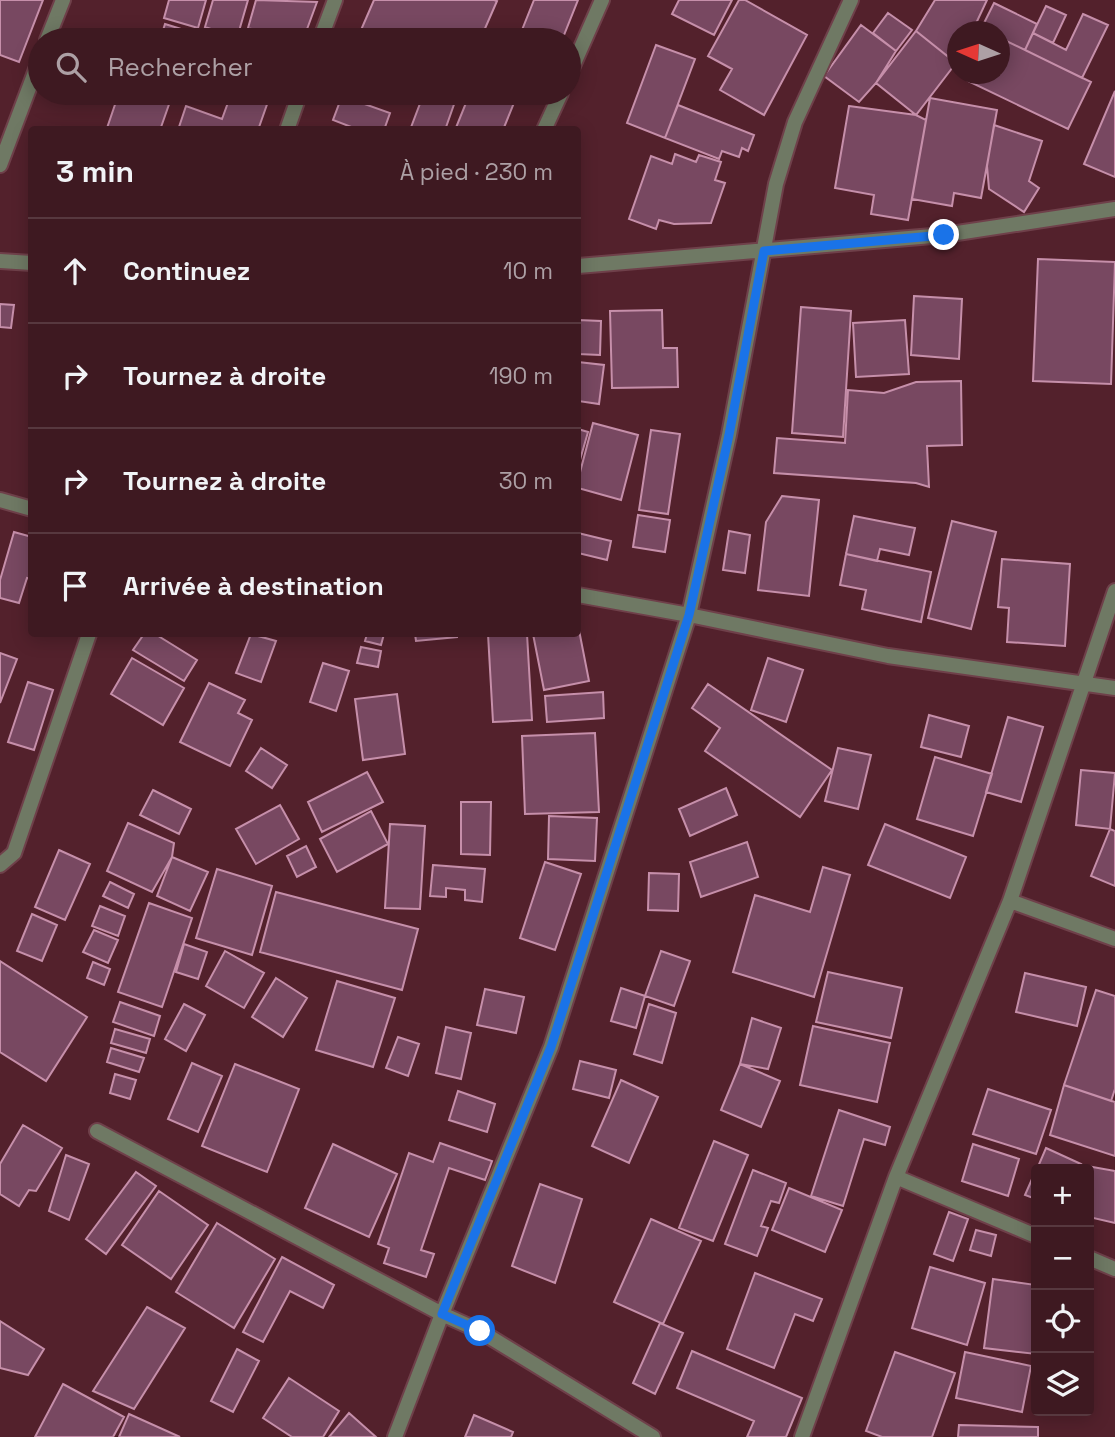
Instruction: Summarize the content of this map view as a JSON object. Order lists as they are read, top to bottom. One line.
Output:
{"north":"left","page":{"search":"Rechercher","heading":["3 min","À pied · 230 m"],"list":[["Continuez","10 m"],["Tournez à droite","190 m"],["Tournez à droite","30 m"],"Arrivée à destination"],"map_buttons":["+","−"]}}
